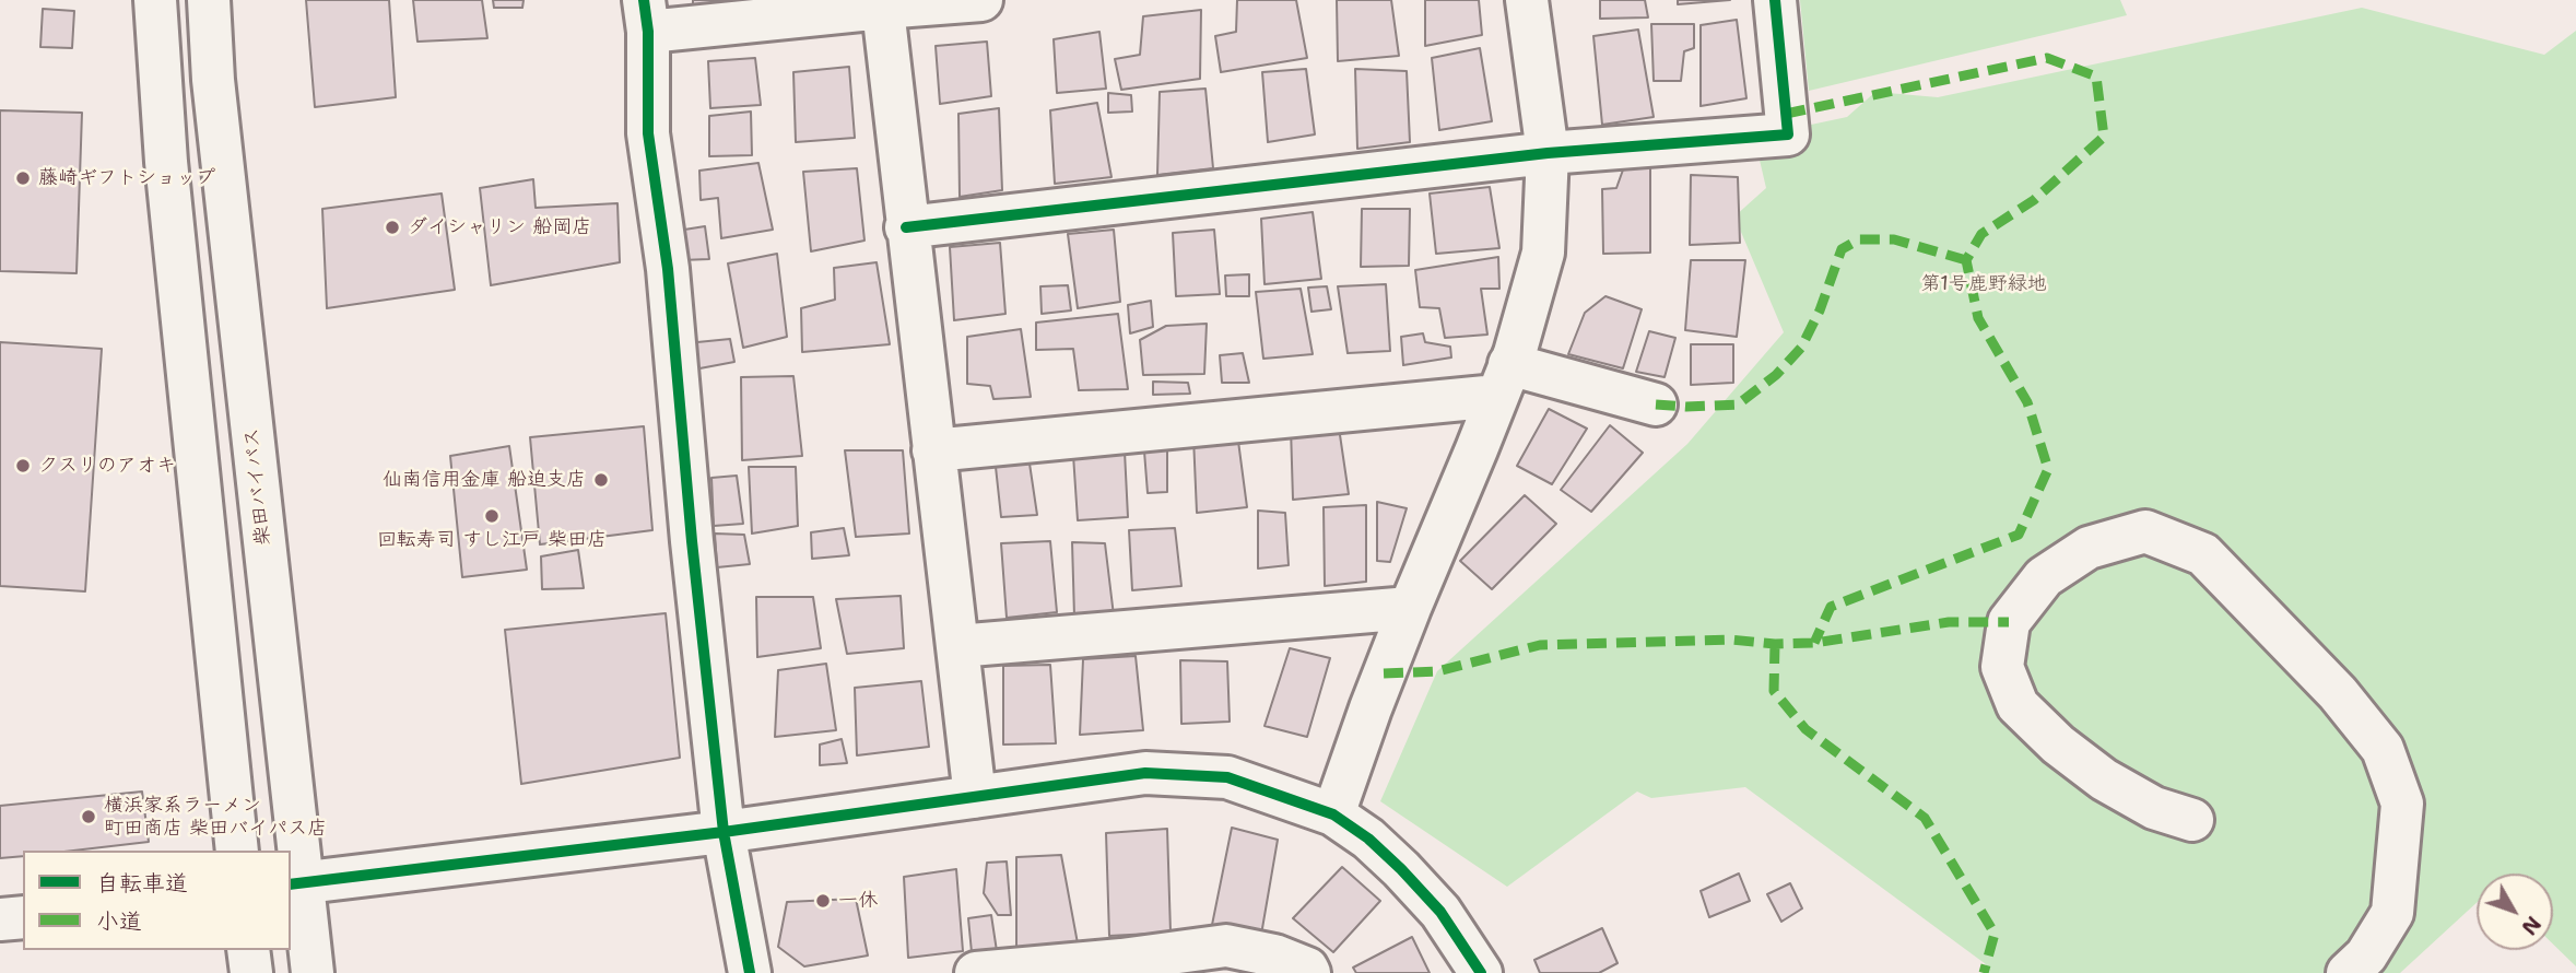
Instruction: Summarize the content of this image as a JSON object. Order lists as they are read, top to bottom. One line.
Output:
{"streets":{"main road":["柴田バイパス"]},"parks":["第1号鹿野緑地"],"places":["藤崎ギフトショップ","ダイシャリン 船岡店","クスリのアオキ","仙南信用金庫 船迫支店","回転寿司 すし江戸 柴田店","横浜家系ラーメン 町田商店 柴田バイパス店","一休"],"legend":["自転車道","小道"],"north":"bottom right"}
